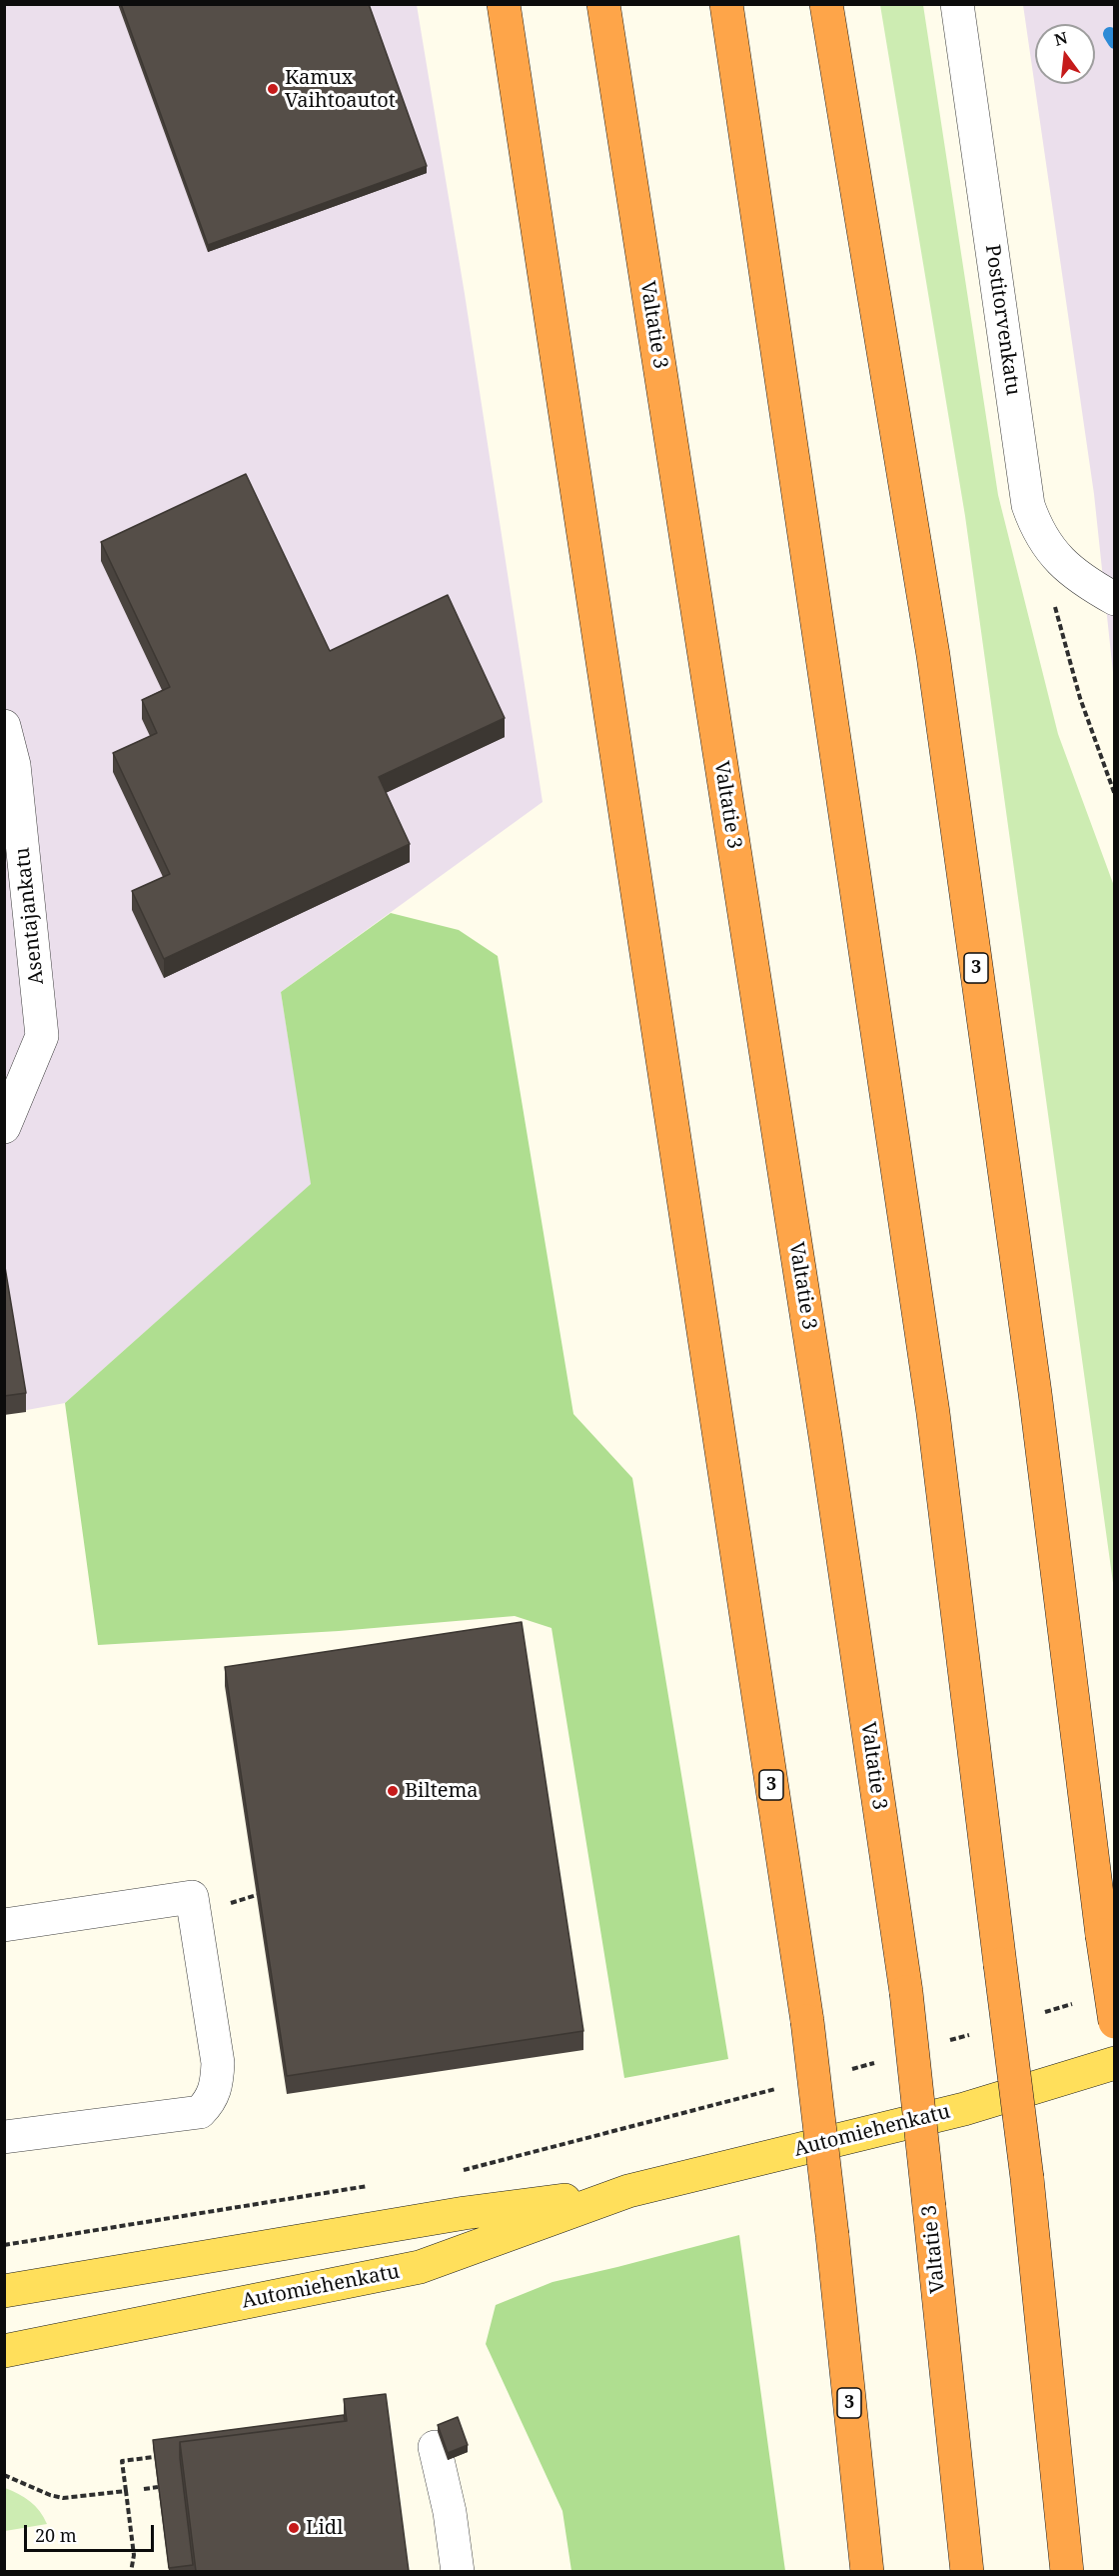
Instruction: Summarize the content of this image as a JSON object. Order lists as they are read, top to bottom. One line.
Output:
{"streets":{"highway":["Valtatie 3","3"],"main road":["Automiehenkatu"],"street":["Postitorvenkatu","Asentajankatu"]},"places":["Kamux Vaihtoautot","Biltema","Lidl"],"scale_bar":"20 m","north":"top"}
